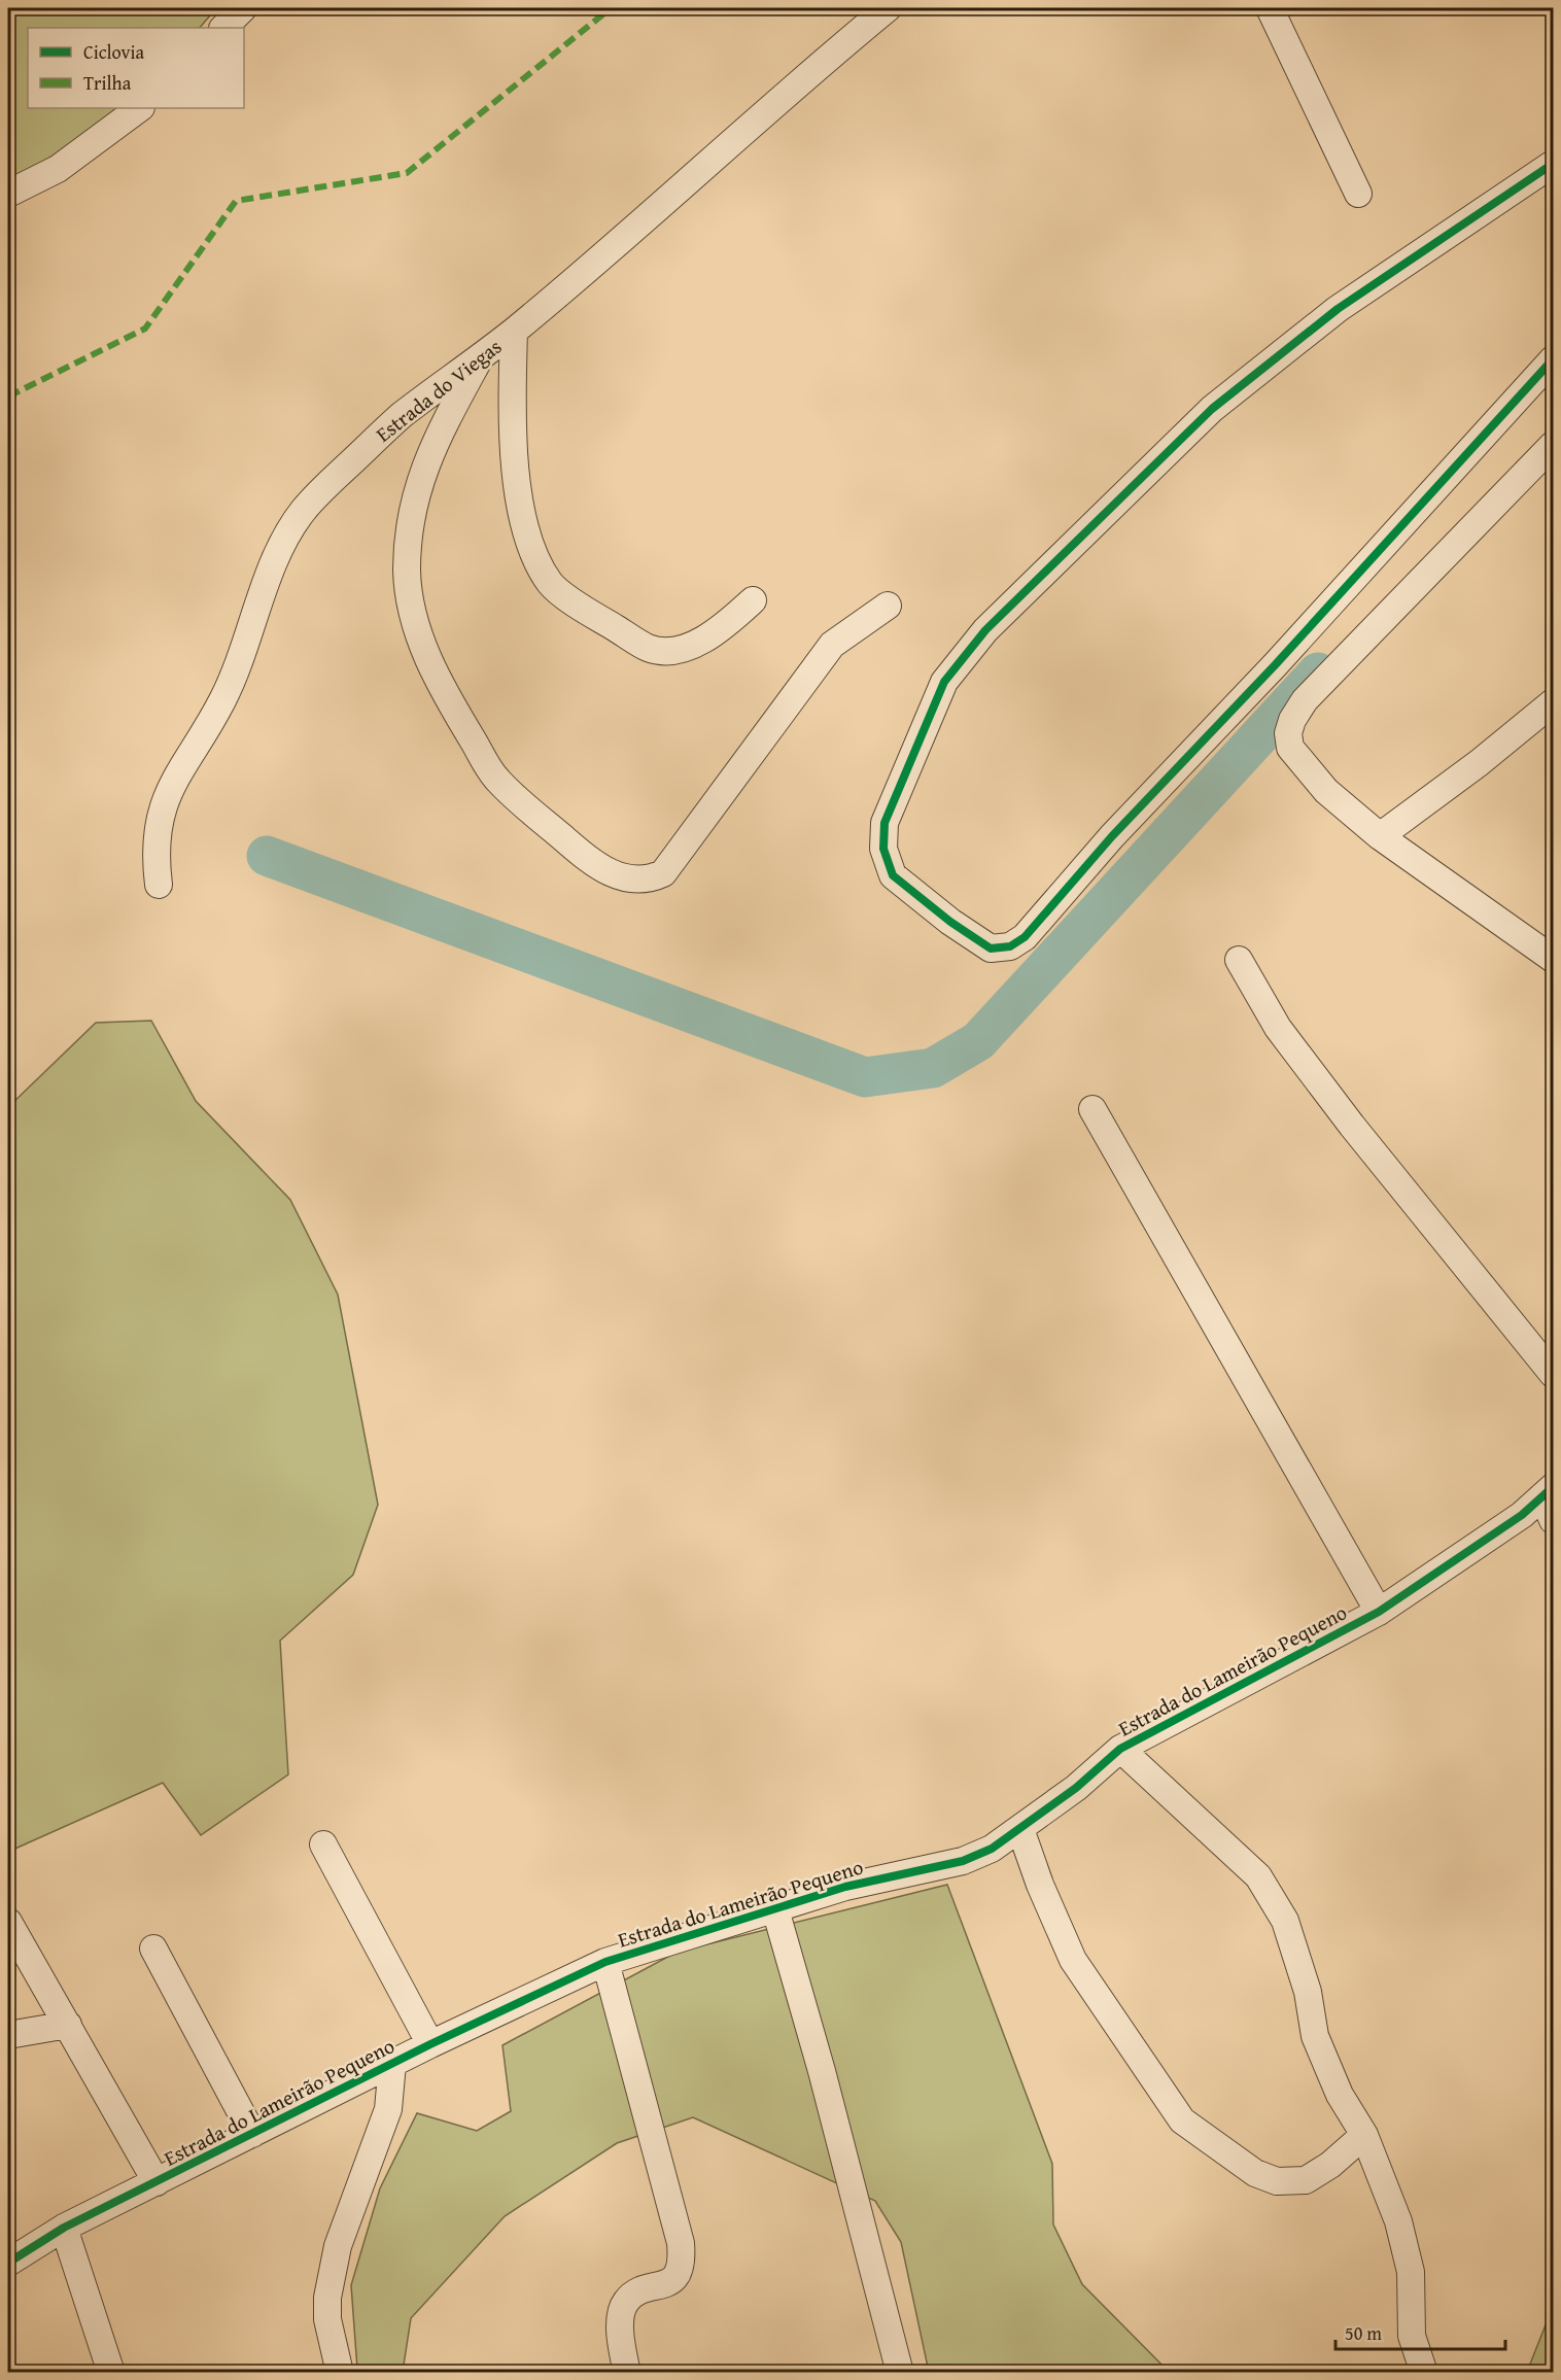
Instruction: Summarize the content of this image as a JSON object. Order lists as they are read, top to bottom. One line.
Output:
{"streets":{"street":["Estrada do Viegas","Estrada do Lameirão Pequeno"]},"legend":["Ciclovia","Trilha"],"scale_bar":"50 m"}
